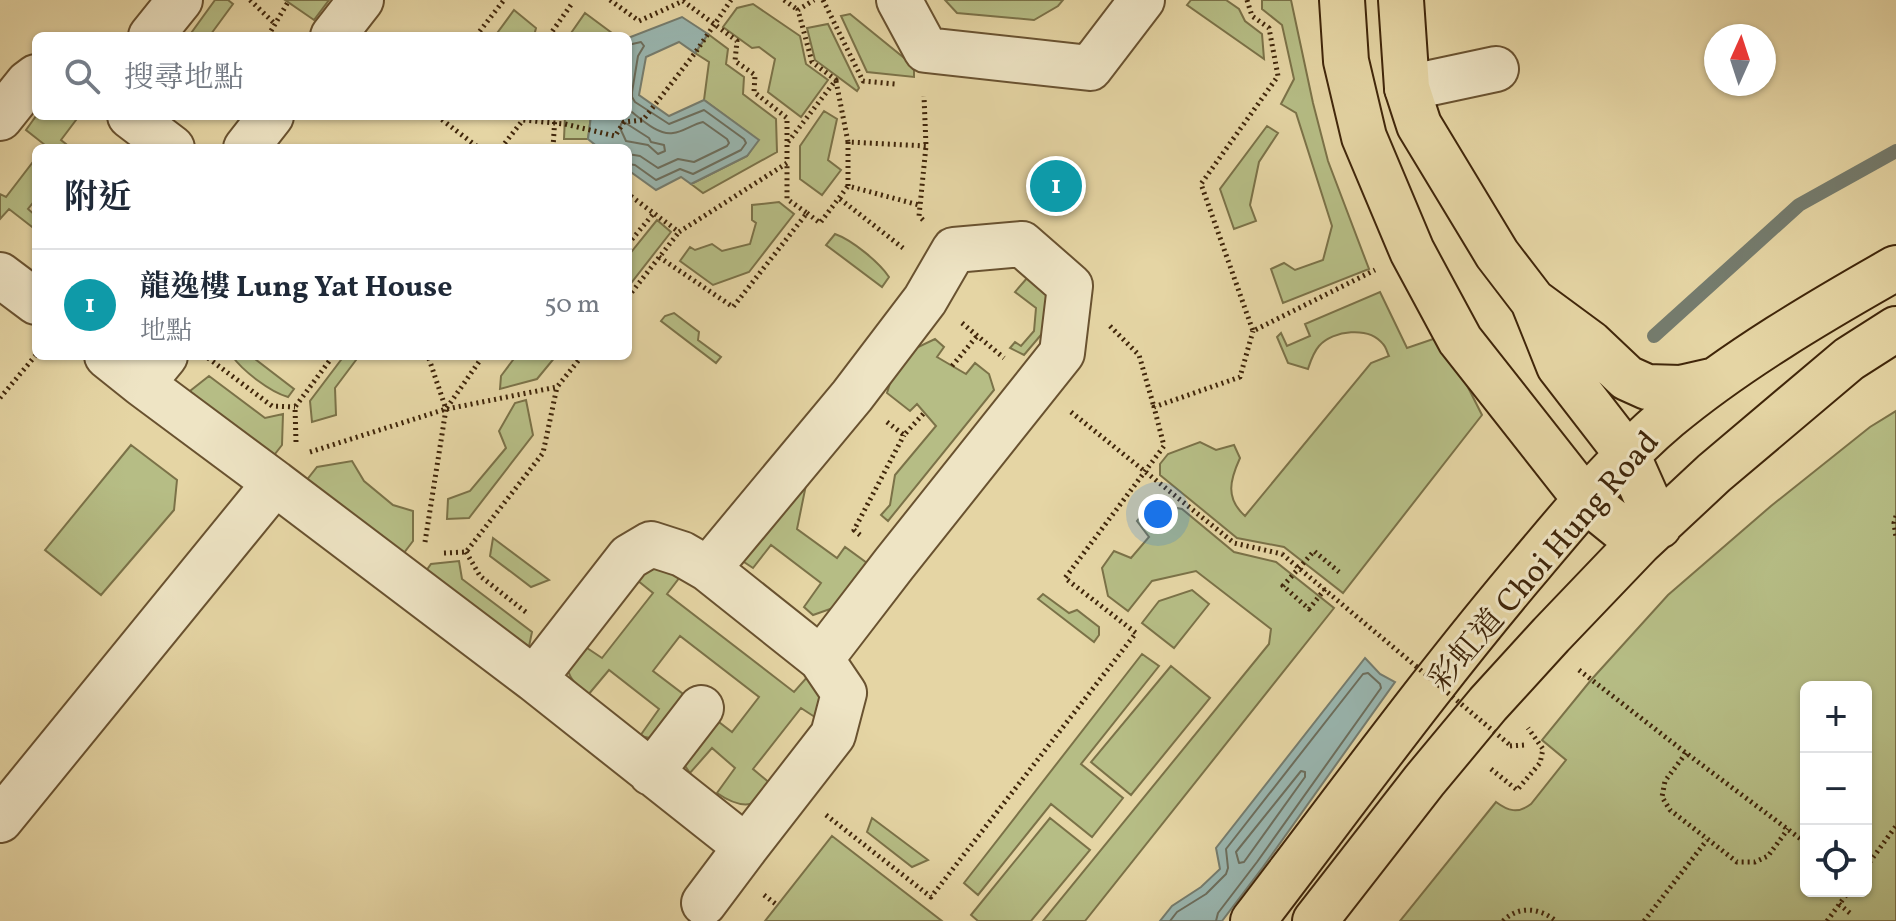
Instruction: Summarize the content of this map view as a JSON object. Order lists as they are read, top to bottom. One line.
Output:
{"streets":{"main road":["彩虹道 Choi Hung Road"]},"north":"top","page":{"search":"搜尋地點","heading":"附近","pins":"1","list":[{"mark":"1","name":"龍逸樓 Lung Yat House","note":"地點","value":"50 m"}],"map_buttons":["+","−"]}}
